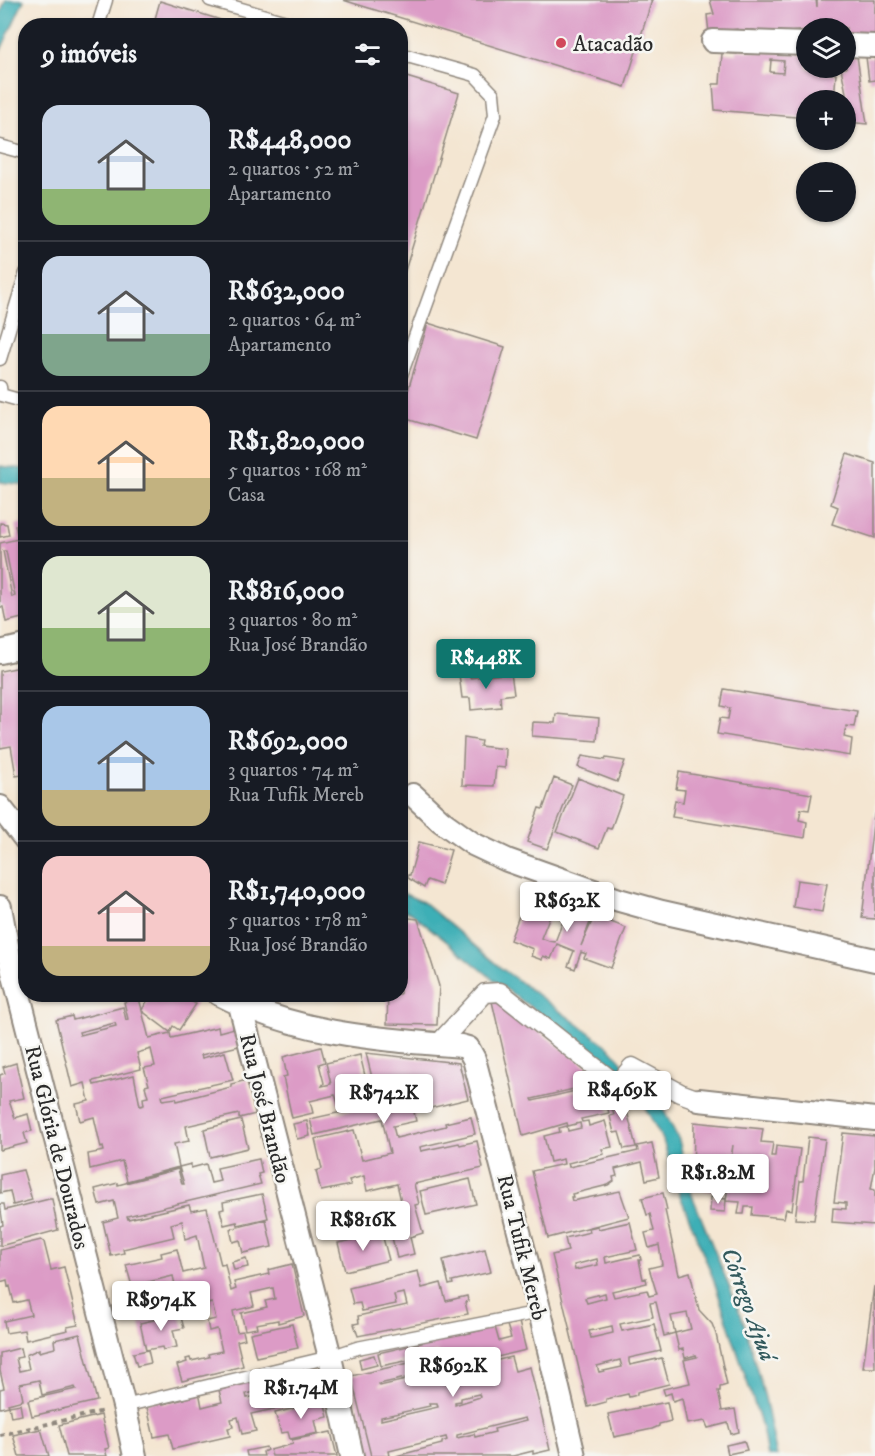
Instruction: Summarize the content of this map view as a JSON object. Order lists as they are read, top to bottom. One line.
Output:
{"streets":{"street":["Rua José Brandão","Rua Glória de Dourados","Rua Tufik Mereb"]},"water":["Córrego Ajuá"],"places":["Atacadão"],"page":{"map_buttons":["+","−"],"heading":"9 imóveis","list":[{"name":"R$448,000","note":"2 quartos · 52 m² · Apartamento"},{"name":"R$632,000","note":"2 quartos · 64 m² · Apartamento"},{"name":"R$1,820,000","note":"5 quartos · 168 m² · Casa"},{"name":"R$816,000","note":"3 quartos · 80 m² · Rua José Brandão"},{"name":"R$692,000","note":"3 quartos · 74 m² · Rua Tufik Mereb"},{"name":"R$1,740,000","note":"5 quartos · 178 m² · Rua José Brandão"}],"price":["R$448K","R$632K","R$469K","R$742K","R$1.82M","R$816K","R$974K","R$692K","R$1.74M"]}}
